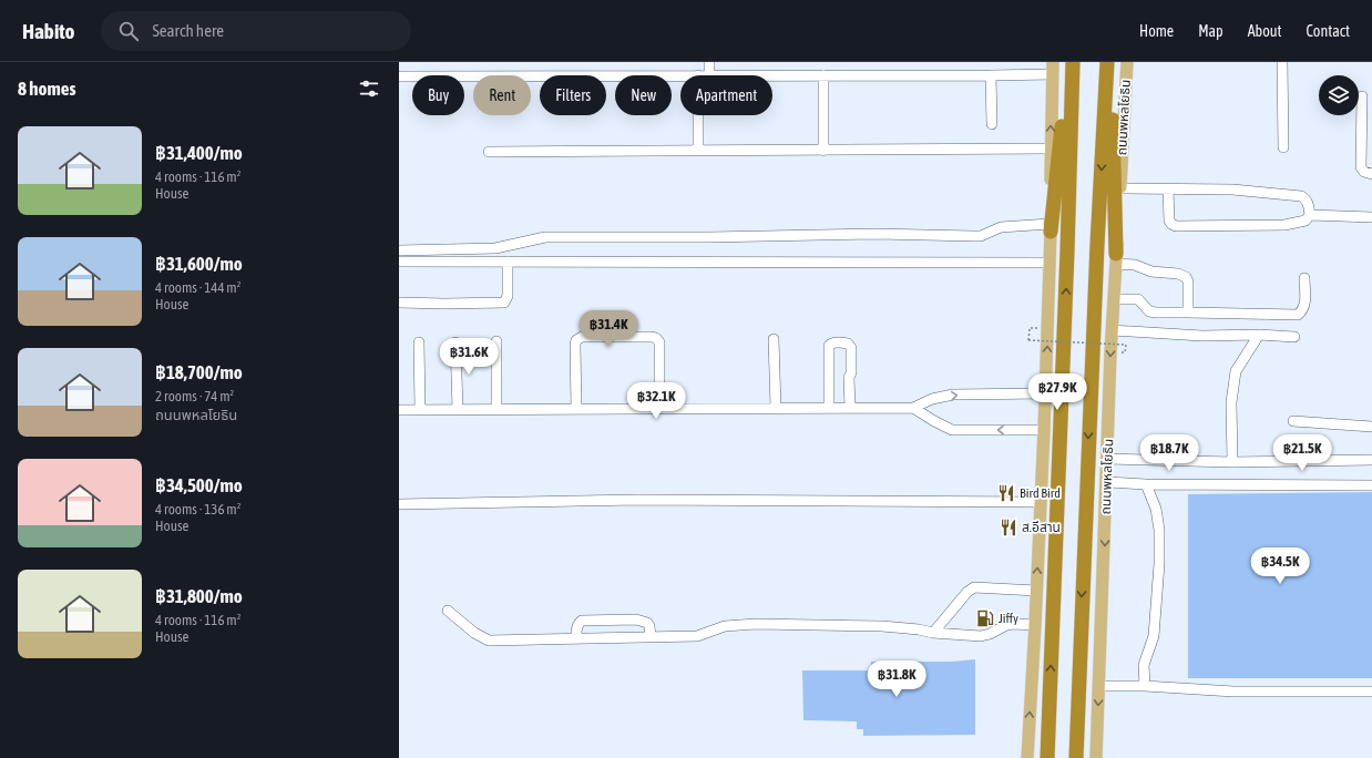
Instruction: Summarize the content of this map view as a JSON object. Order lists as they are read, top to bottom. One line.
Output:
{"streets":{"highway":["ถนนพหลโยธิน"]},"places":{"restaurant":["Bird Bird","ส.อีสาน"],"fuel station":["Jiffy"]},"page":{"header":"Habito","search":"Search here","nav":["Home","Map","About","Contact"],"heading":"8 homes","chip":["Buy","Rent","Filters","New","Apartment"],"list":[{"name":"฿31,400/mo","note":"4 rooms · 116 m² · House"},{"name":"฿31,600/mo","note":"4 rooms · 144 m² · House"},{"name":"฿18,700/mo","note":"2 rooms · 74 m² · ถนนพหลโยธิน"},{"name":"฿34,500/mo","note":"4 rooms · 136 m² · House"},{"name":"฿31,800/mo","note":"4 rooms · 116 m² · House"}],"price":["฿31.4K","฿31.6K","฿27.9K","฿32.1K","฿18.7K","฿21.5K","฿34.5K","฿31.8K"]}}
